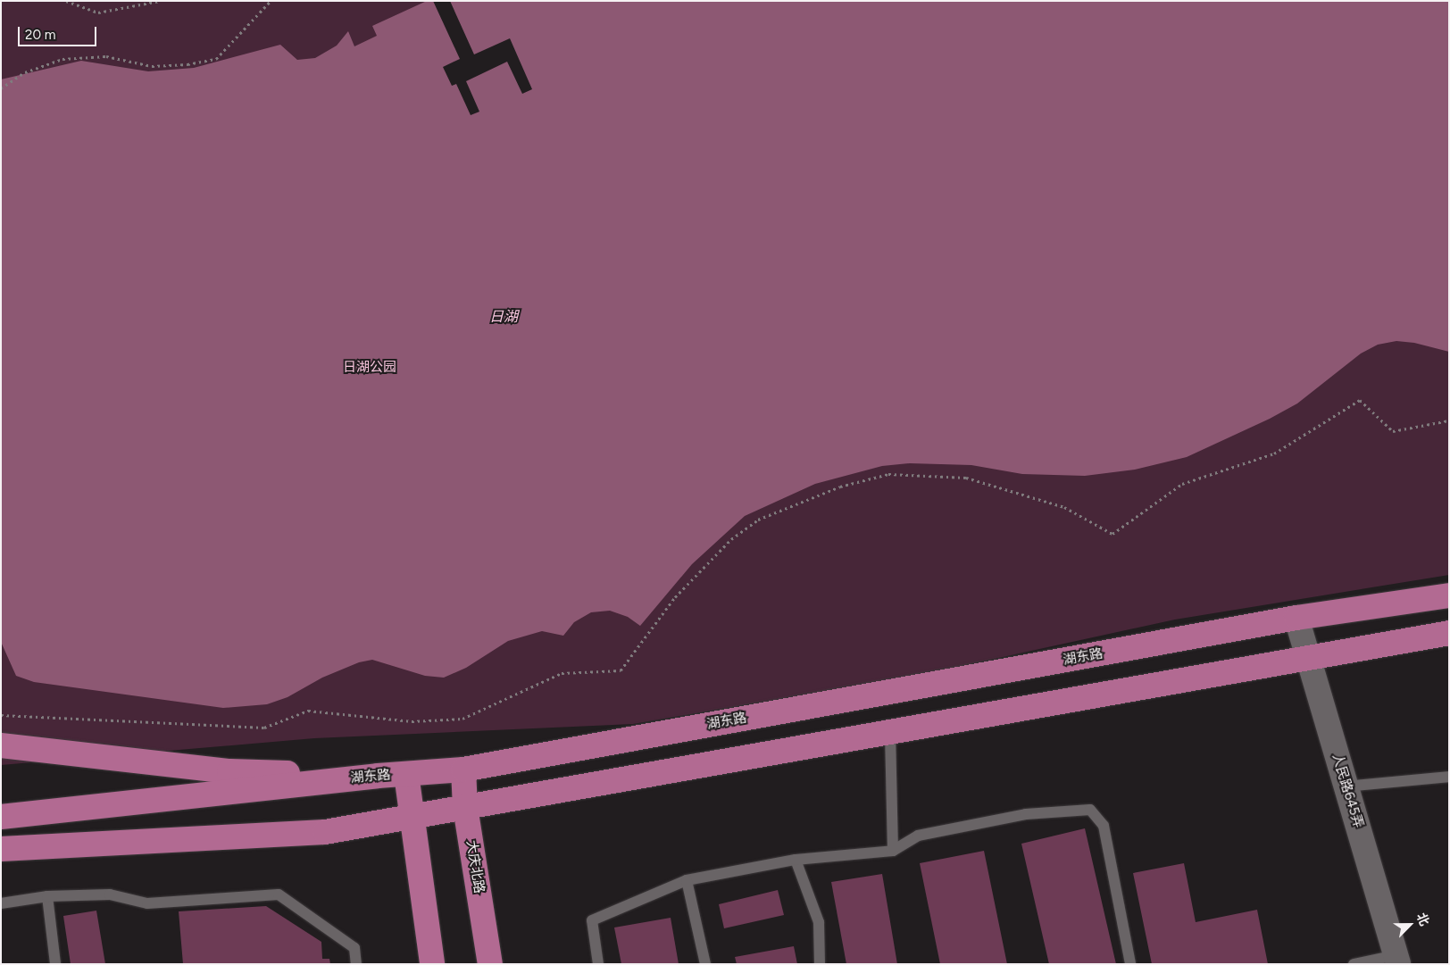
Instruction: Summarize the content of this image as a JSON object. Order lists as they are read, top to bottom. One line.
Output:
{"streets":{"main road":["湖东路","大庆北路"],"street":["人民路645弄"]},"crossings":[["湖东路","人民路645弄"],["湖东路","大庆北路"]],"water":["日湖"],"parks":["日湖公园"],"scale_bar":"20 m","north":"top right"}
